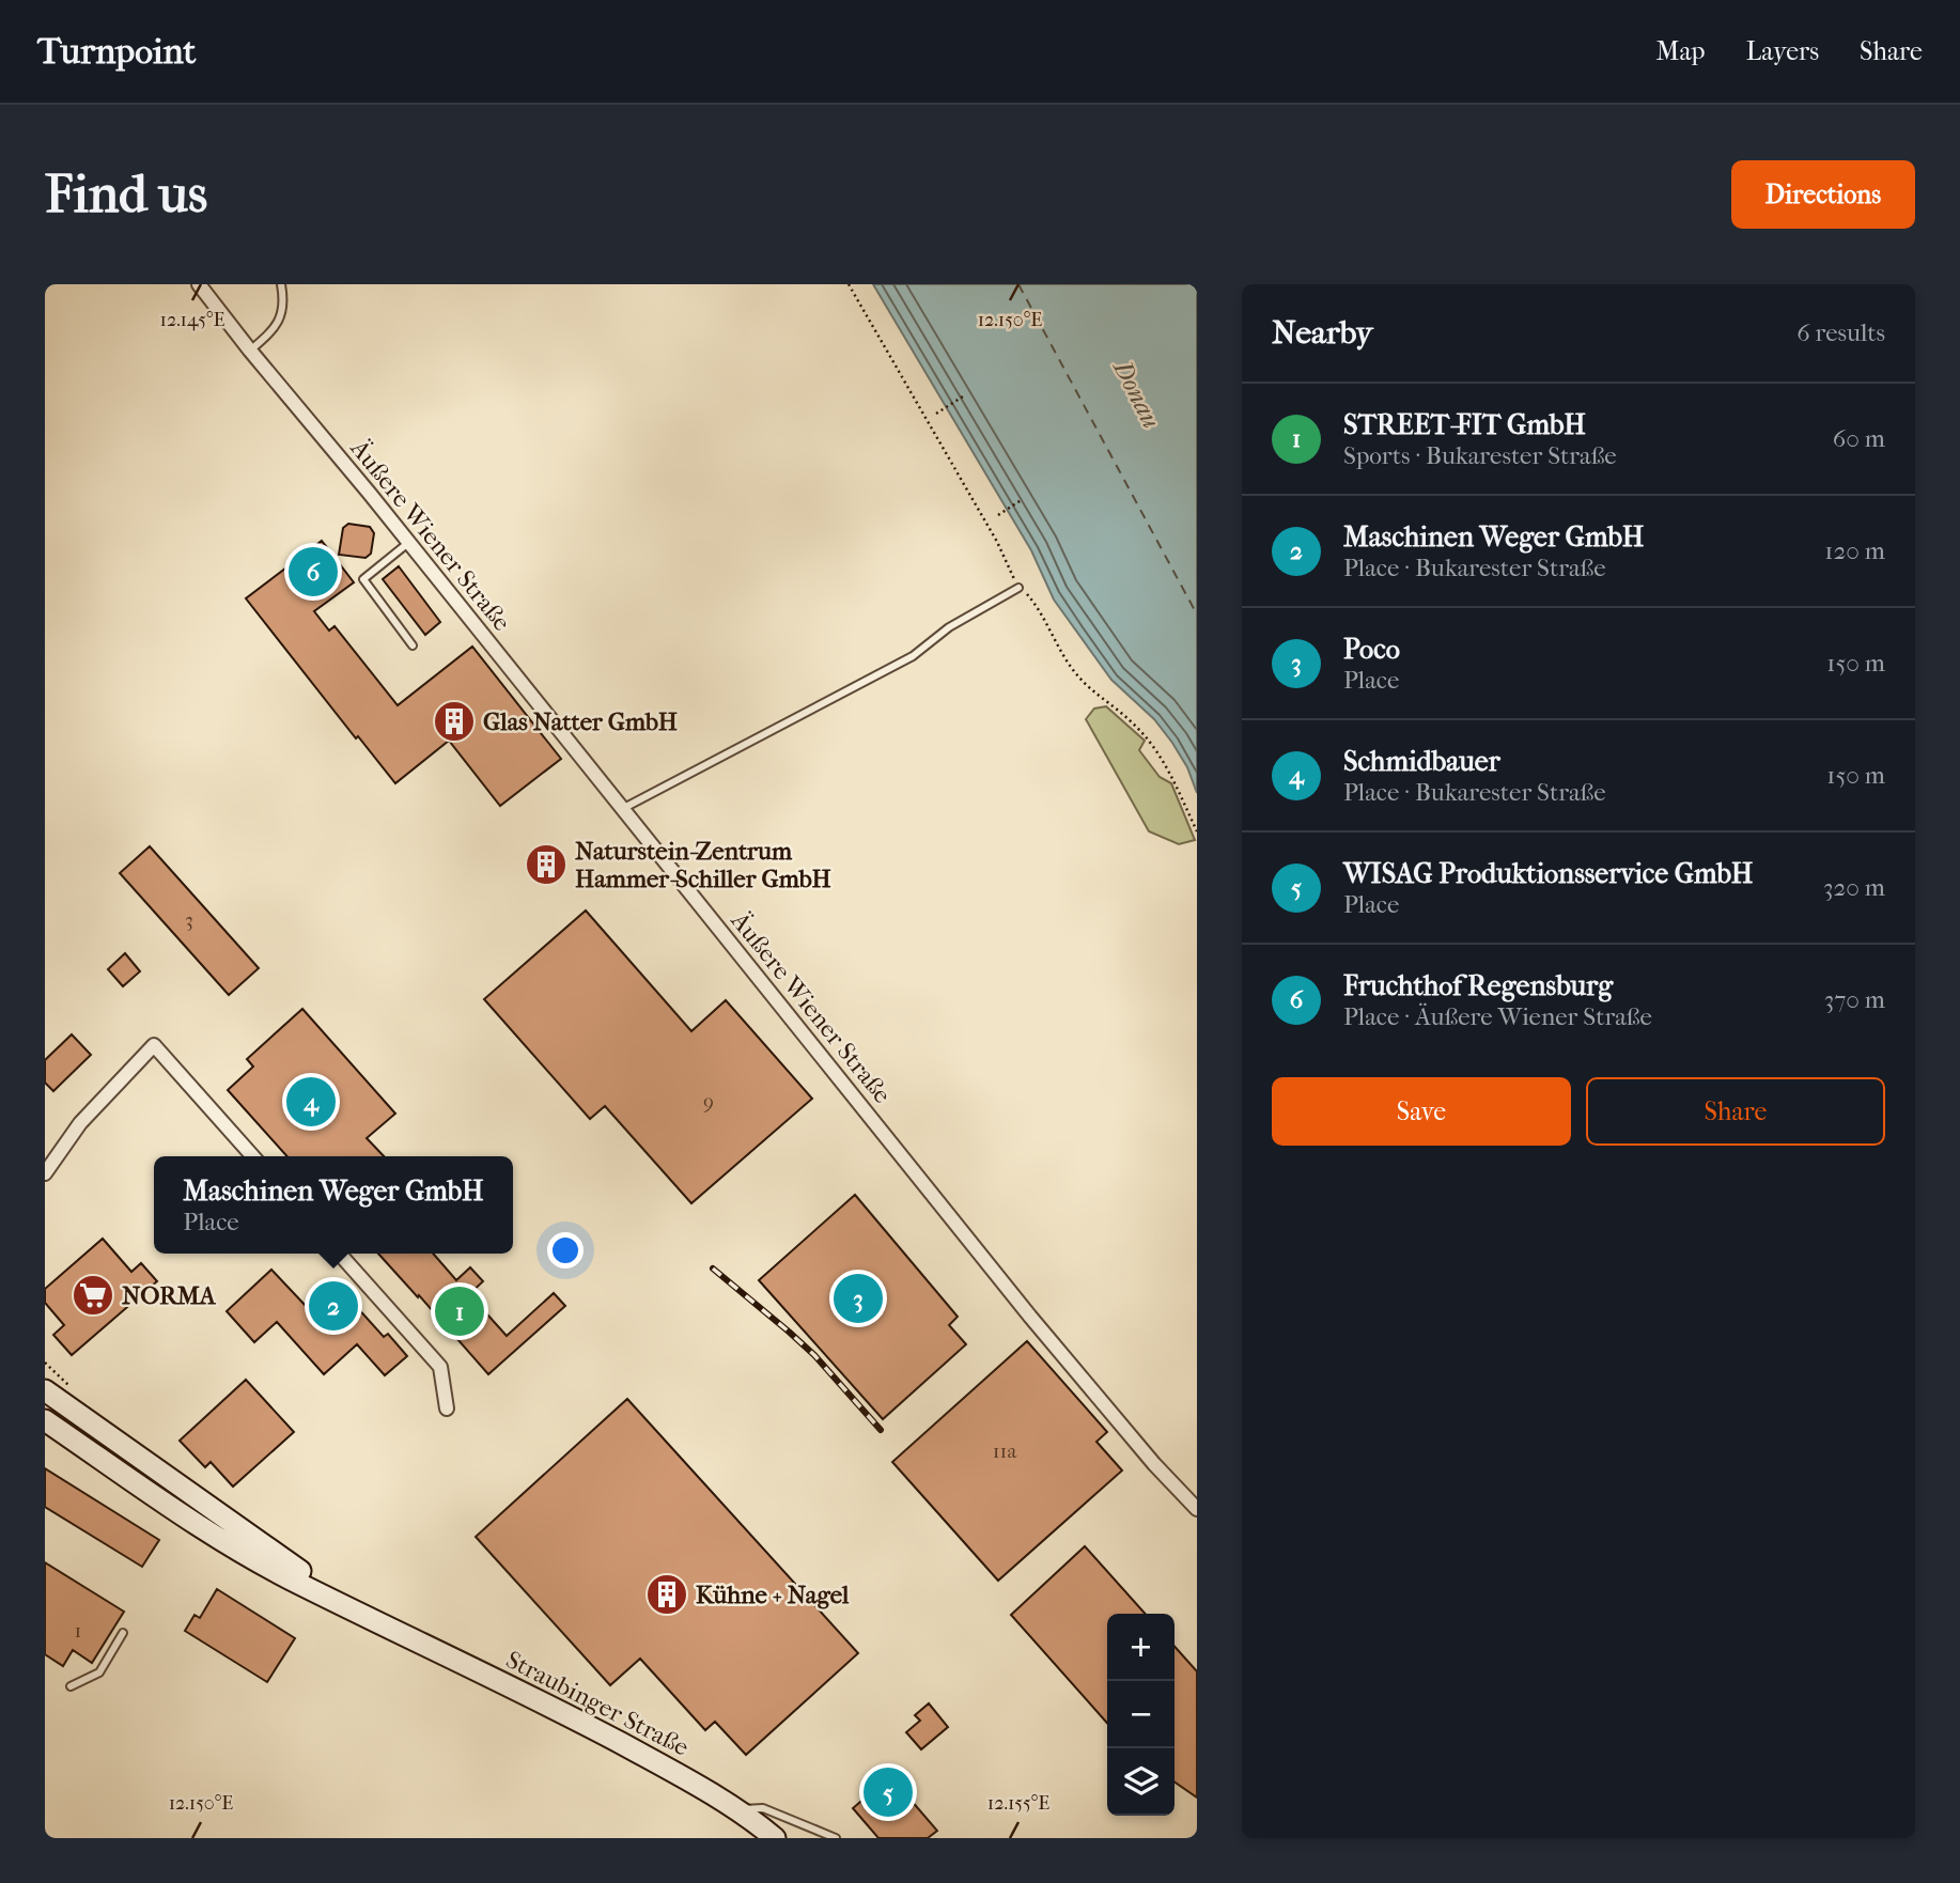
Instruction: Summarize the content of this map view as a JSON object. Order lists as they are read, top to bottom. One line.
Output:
{"streets":{"main road":["Straubinger Straße"],"street":["Äußere Wiener Straße"]},"water":["Donau"],"places":{"building":["Glas Natter GmbH","Naturstein-Zentrum Hammer-Schiller GmbH","Kühne + Nagel"],"supermarket":["NORMA"]},"house_numbers":["3","9","11a","1"],"page":{"header":"Turnpoint","nav":["Map","Layers","Share"],"buttons":["Directions",["Save","Share"]],"title":"Find us","heading":["Nearby","6 results"],"list":[{"mark":"1","name":"STREET-FIT GmbH","note":"Sports · Bukarester Straße","value":"60 m"},{"mark":"2","name":"Maschinen Weger GmbH","note":"Place · Bukarester Straße","value":"120 m"},{"mark":"3","name":"Poco","note":"Place","value":"150 m"},{"mark":"4","name":"Schmidbauer","note":"Place · Bukarester Straße","value":"150 m"},{"mark":"5","name":"WISAG Produktionsservice GmbH","note":"Place","value":"320 m"},{"mark":"6","name":"Fruchthof Regensburg","note":"Place · Äußere Wiener Straße","value":"370 m"}],"pins":["6","4","3","2","1","5"],"popup":["Maschinen Weger GmbH","Place"],"map_buttons":["+","−"]},"coordinates":["12.145°E","12.150°E","12.155°E"]}
